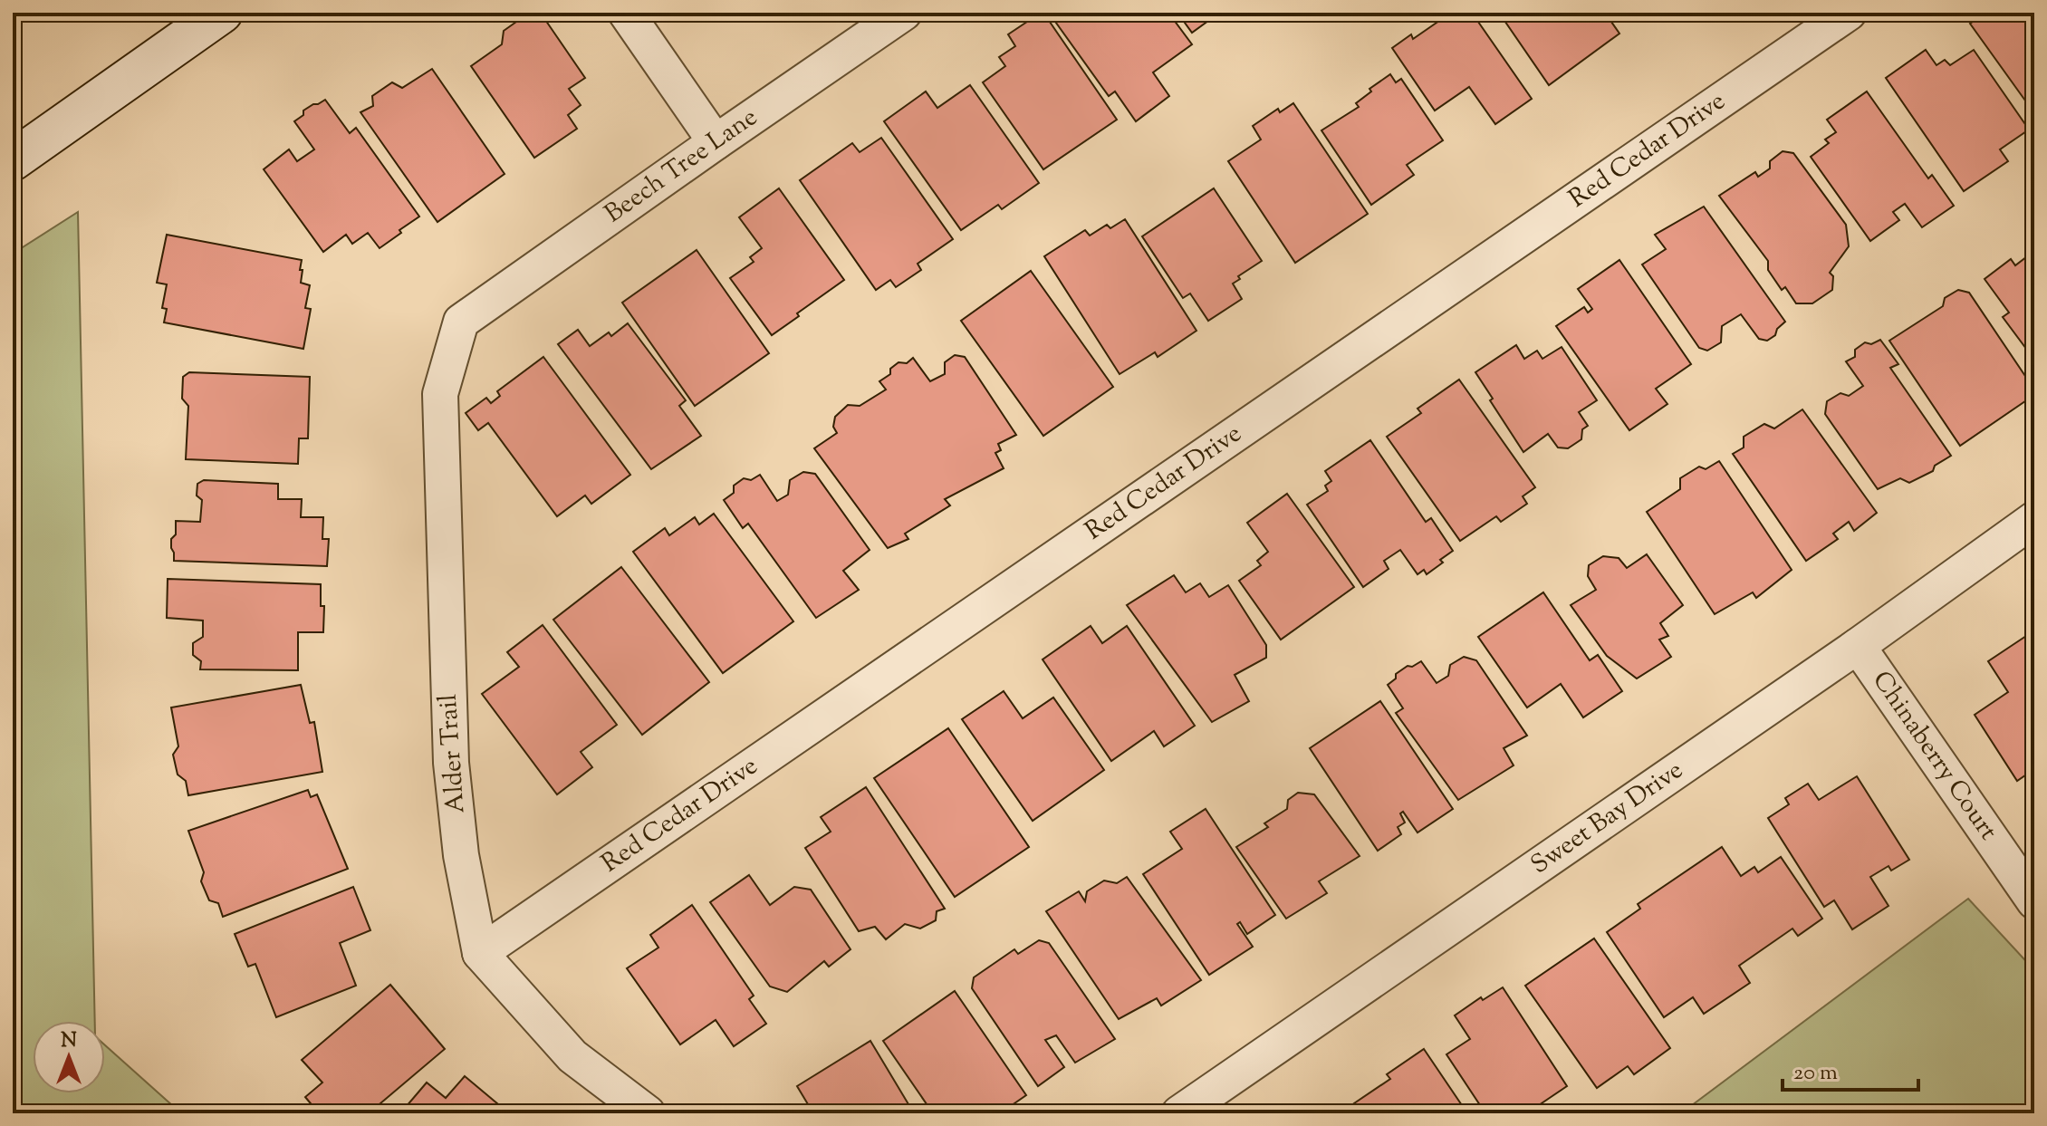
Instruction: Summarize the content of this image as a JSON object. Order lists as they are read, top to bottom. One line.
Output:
{"streets":{"street":["Red Cedar Drive","Beech Tree Lane","Alder Trail","Chinaberry Court","Sweet Bay Drive"]},"crossings":[["Red Cedar Drive","Alder Trail"],["Beech Tree Lane","Alder Trail"],["Chinaberry Court","Sweet Bay Drive"]],"scale_bar":"20 m","north":"top"}
